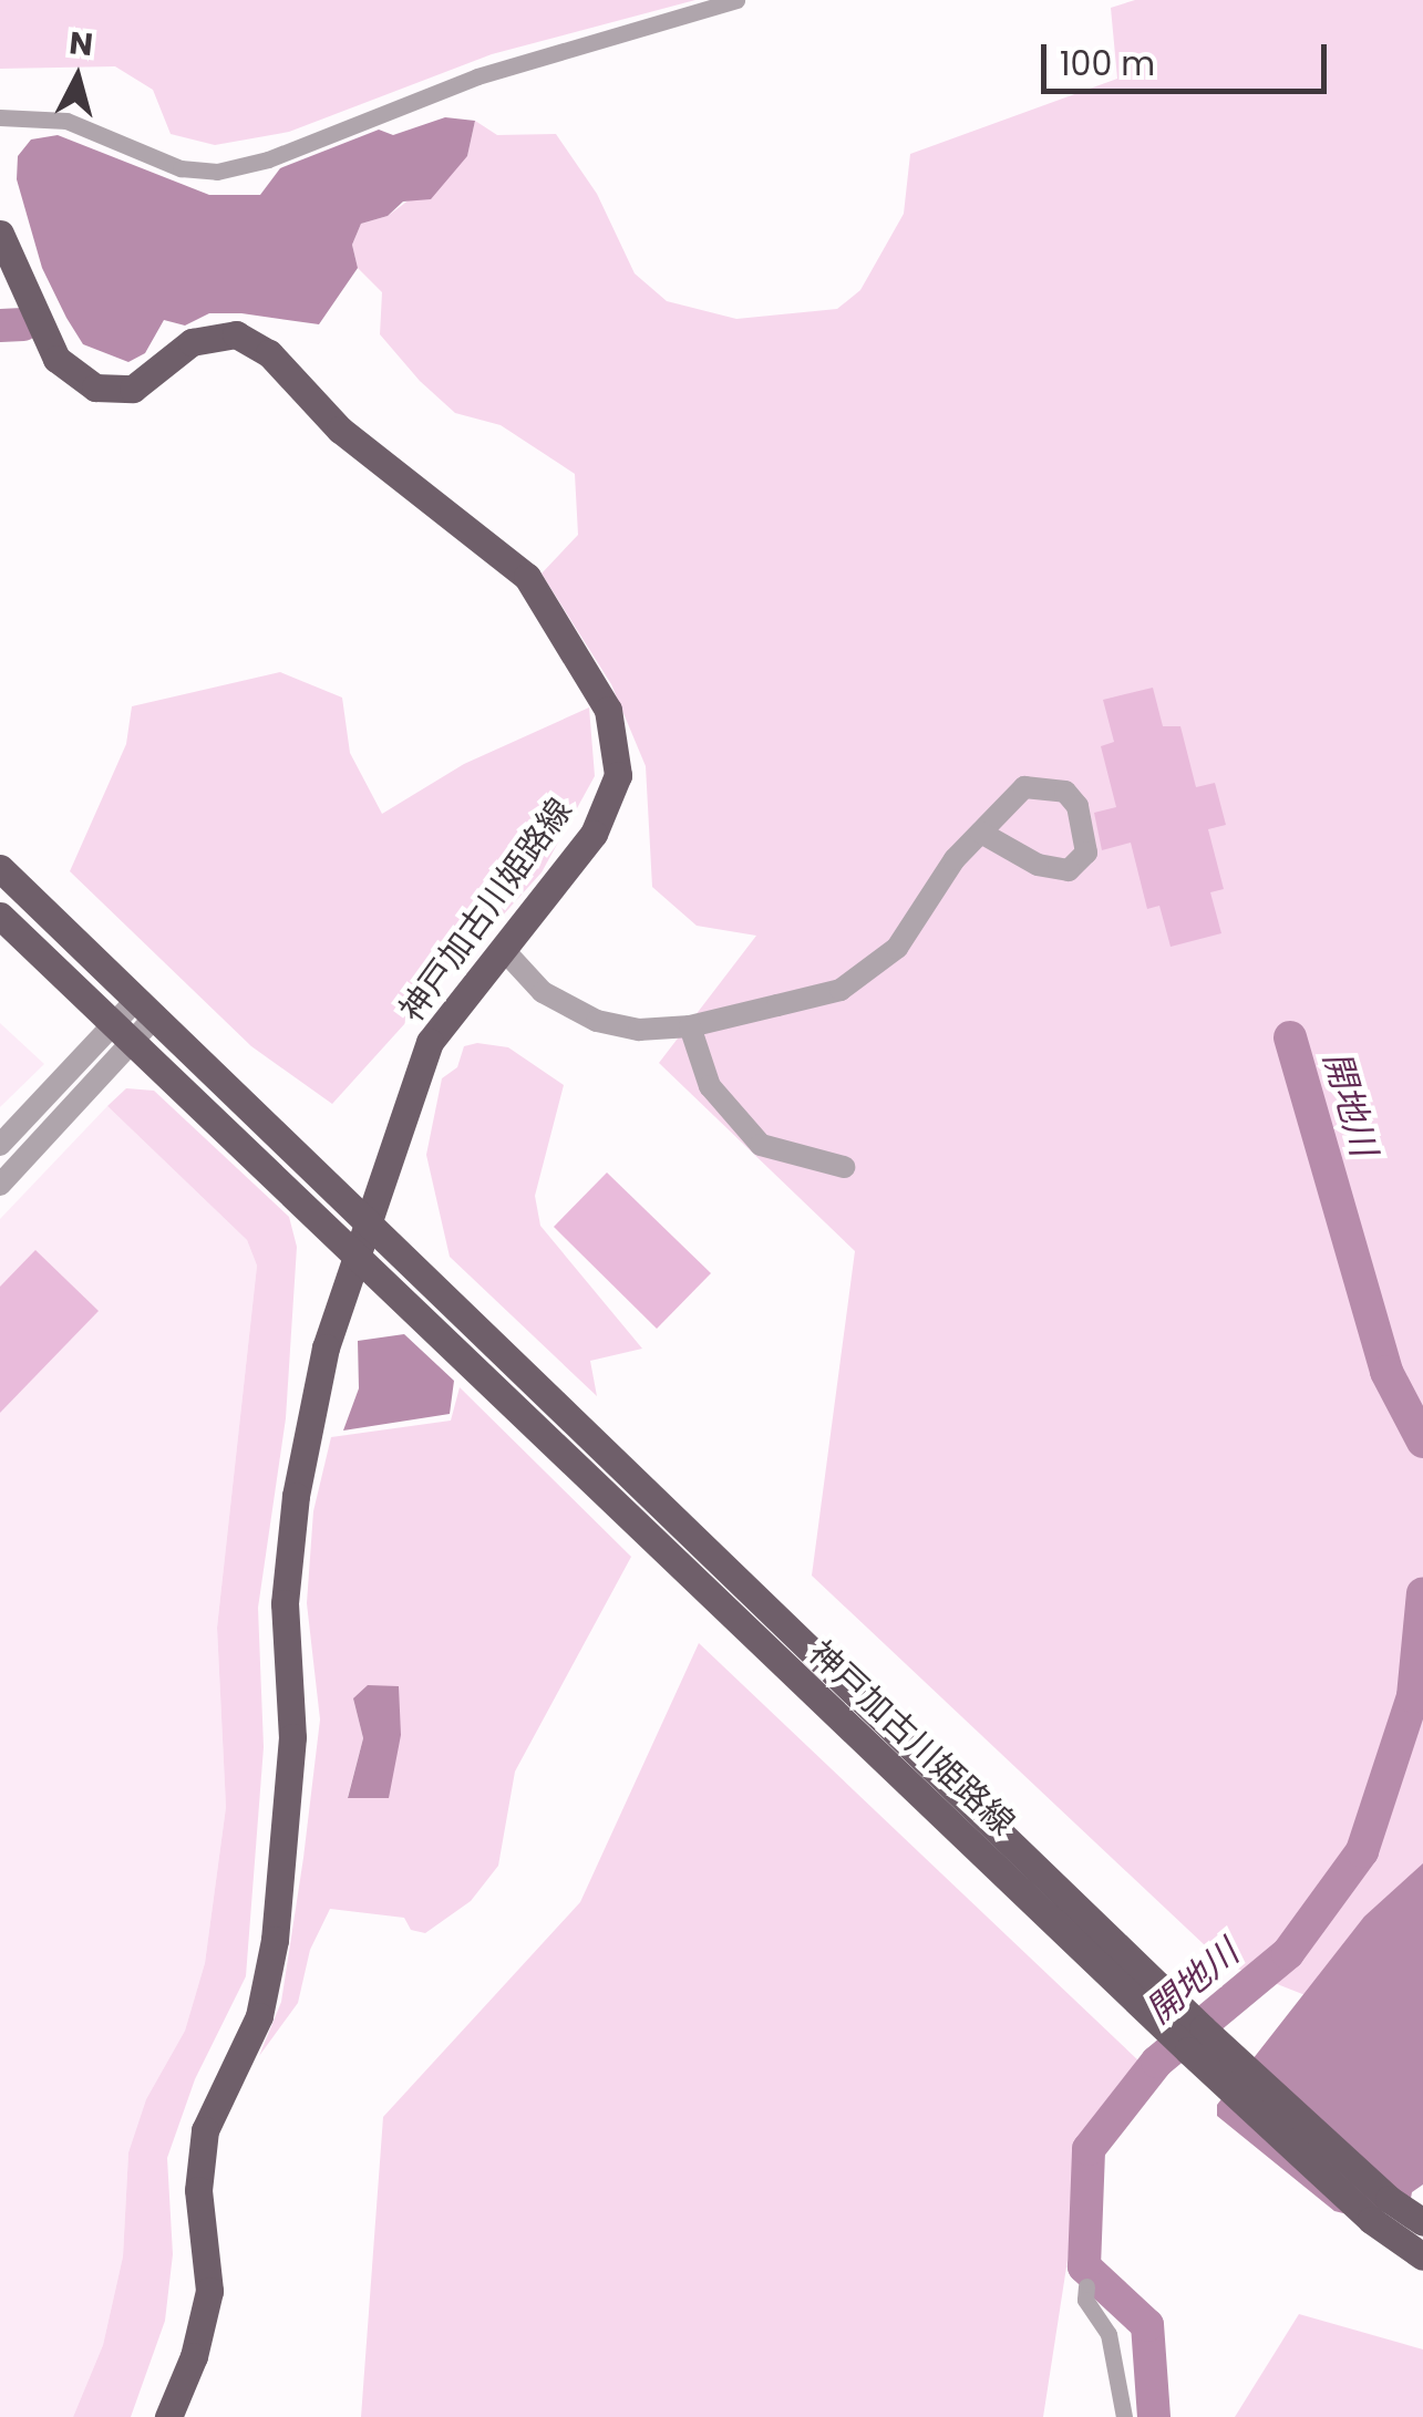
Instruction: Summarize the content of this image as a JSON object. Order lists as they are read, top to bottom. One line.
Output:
{"streets":{"main road":["神戸加古川姫路線"]},"water":["開地川"],"scale_bar":"100 m","north":"top"}
